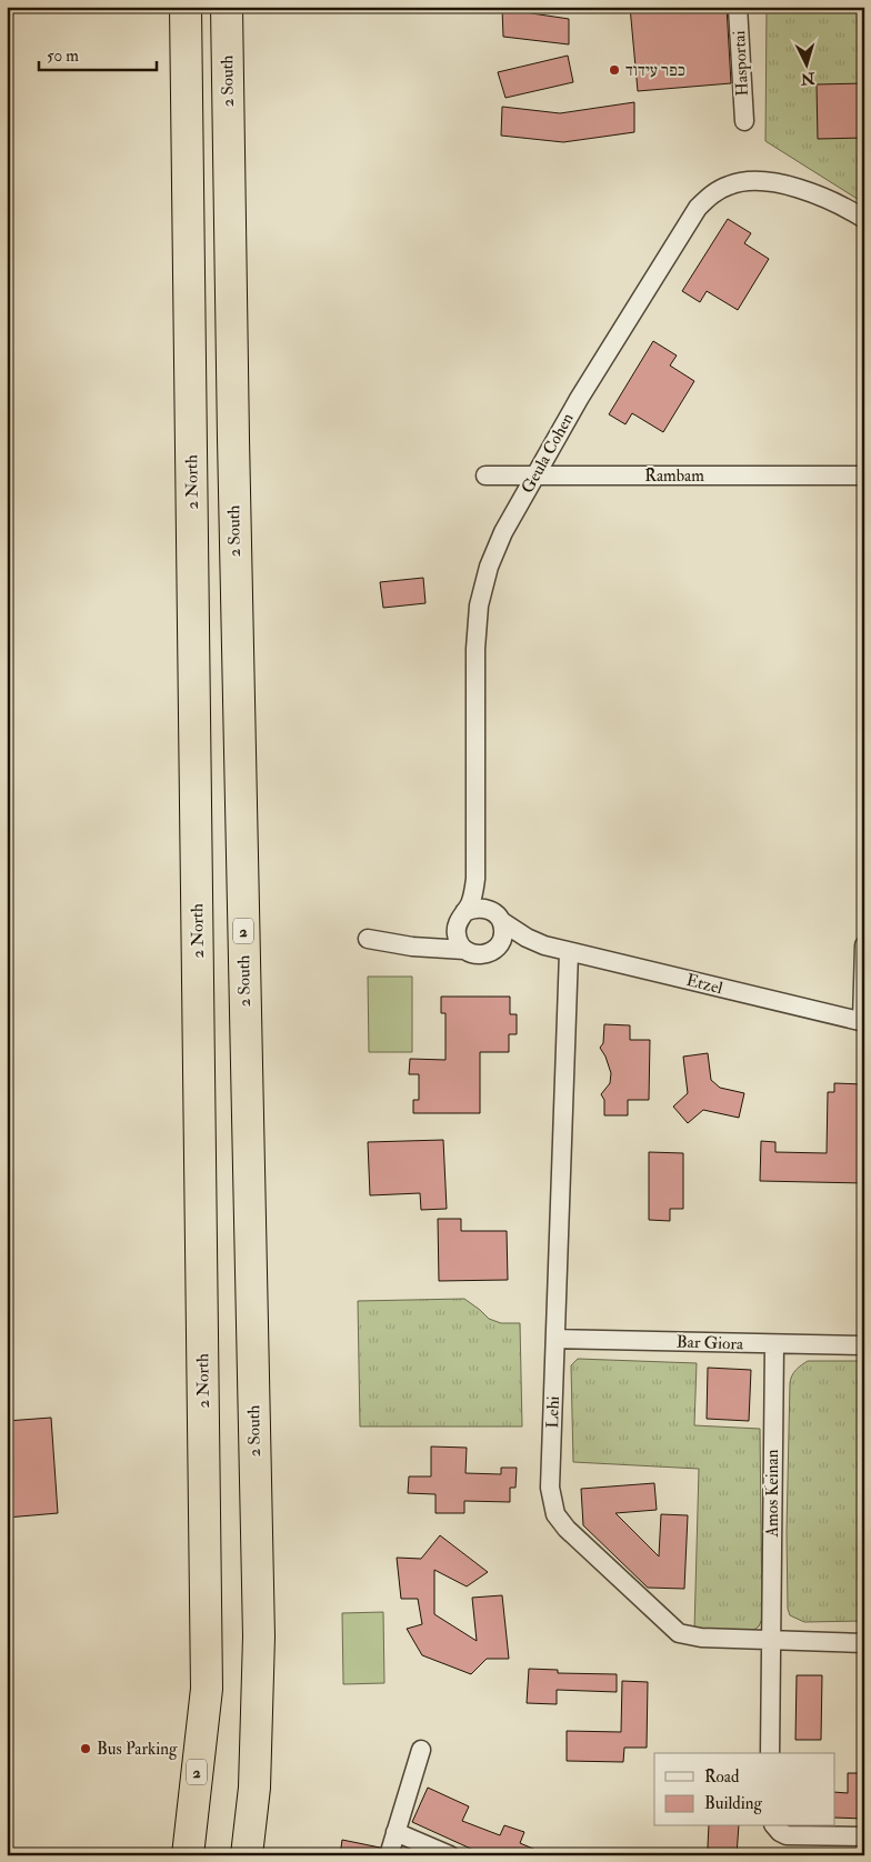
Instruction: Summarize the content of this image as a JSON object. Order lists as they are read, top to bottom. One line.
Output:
{"streets":{"highway":["2 South","2 North","2"],"street":["Hasportai","Geula Cohen","Rambam","Etzel","Bar Giora","Lehi","Amos Keinan"]},"crossings":[["Geula Cohen","Rambam"],["Geula Cohen","Etzel"],["Etzel","Lehi"],["Bar Giora","Lehi"],["Bar Giora","Amos Keinan"],["Lehi","Amos Keinan"]],"places":["כפר עידוד","Bus Parking"],"legend":["Road","Building"],"scale_bar":"50 m","north":"bottom"}
